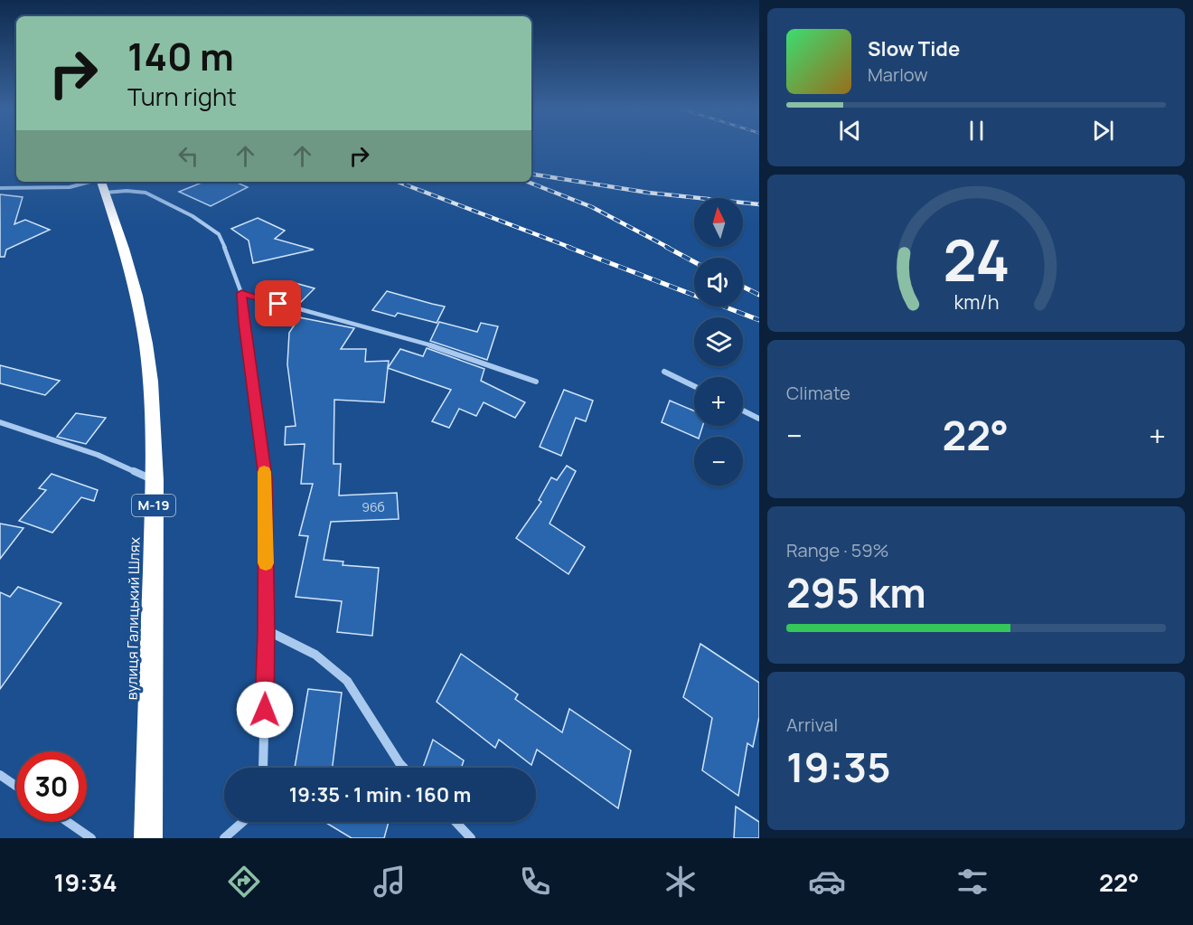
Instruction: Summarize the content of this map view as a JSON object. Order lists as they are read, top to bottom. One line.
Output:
{"streets":{"highway":["М-19","вулиця Галицький Шлях"]},"house_numbers":["96б"],"north":"top","page":{"turn":["140 m","Turn right"],"song":["Slow Tide","Marlow"],"map_buttons":["+","−"],"tile":["Climate",["Range · 59%","295 km"],["Arrival","19:35"]],"heat":["−","22°","+"],"limit":"30","trip":"19:35 · 1 min · 160 m","tabs":["19:34","22°"],"gauge":["24","km/h"]}}
